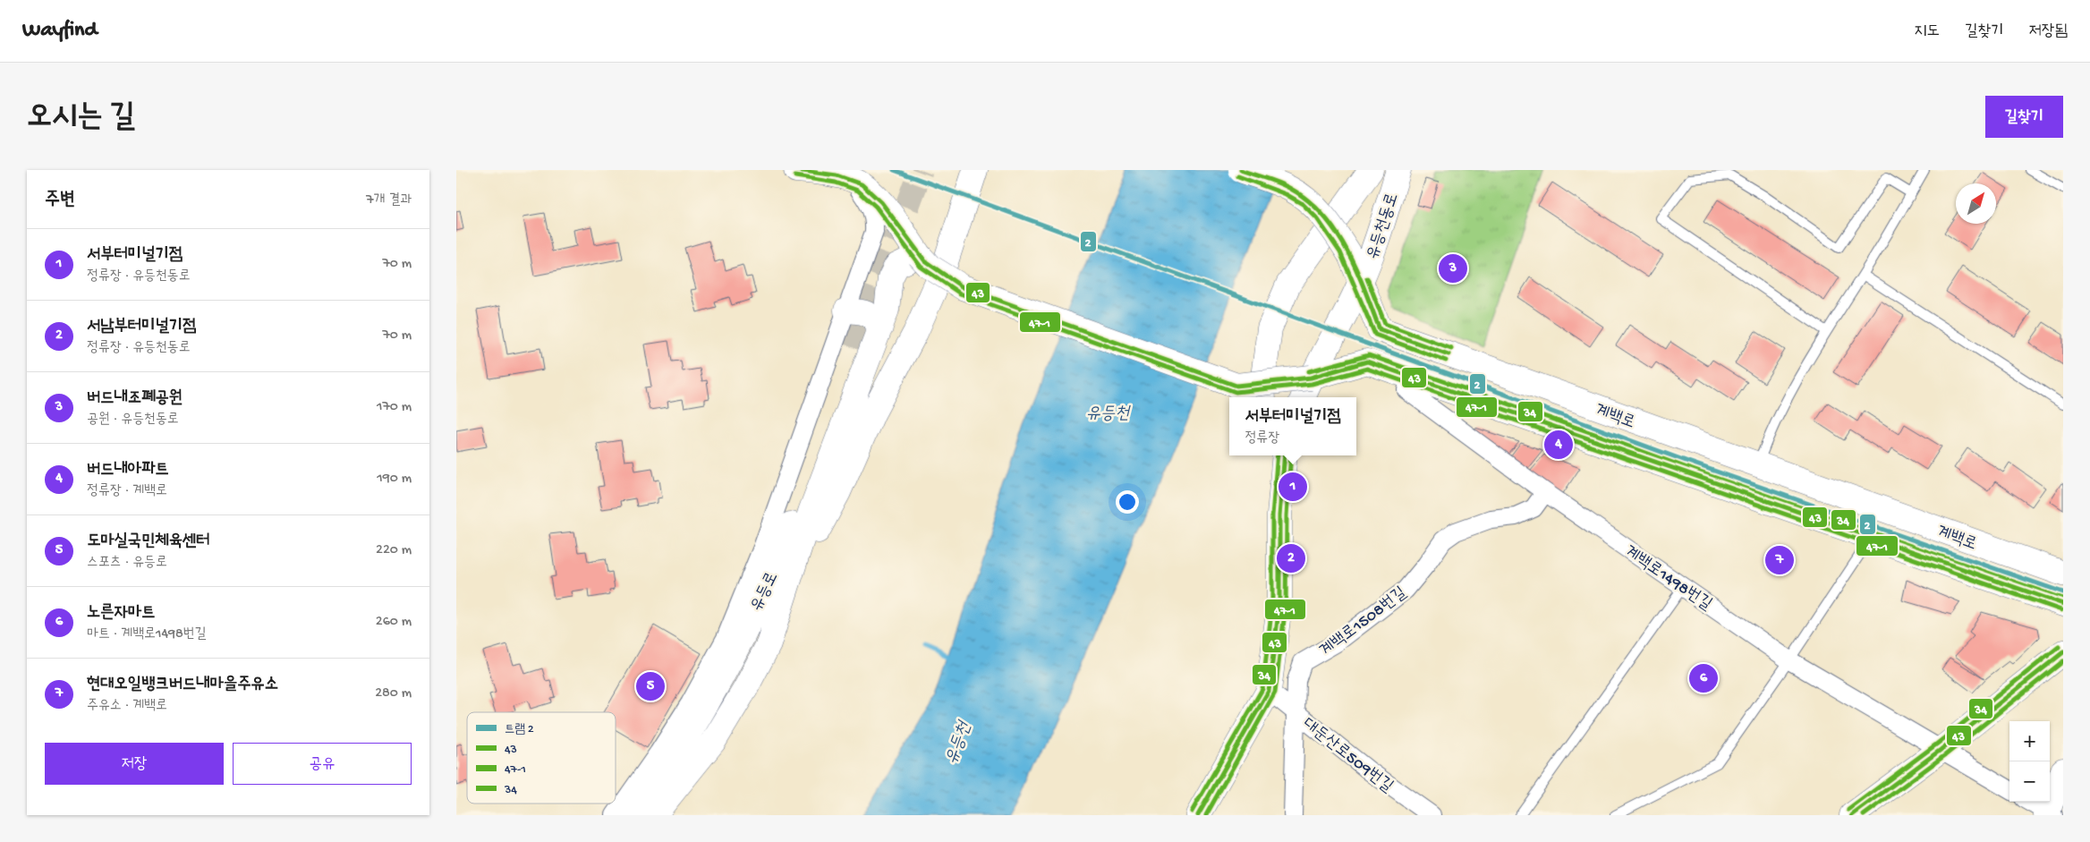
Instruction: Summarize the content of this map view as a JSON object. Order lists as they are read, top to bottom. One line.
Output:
{"streets":{"main road":["유등천동로","계백로","유등로"],"street":["계백로1498번길","계백로1508번길","대둔산로509번길"]},"crossings":[["유등천동로","계백로"],["계백로1498번길","계백로1508번길"],["계백로1508번길","대둔산로509번길"]],"water":["유등천"],"lines":["tram line 2","transit line 43","transit line 47-1","transit line 34"],"legend":["트램 2","43","47-1","34"],"north":"top right","page":{"header":"Wayfind","nav":["지도","길찾기","저장됨"],"title":"오시는 길","buttons":["길찾기",["저장","공유"]],"heading":["주변","7개 결과"],"list":[{"mark":"1","name":"서부터미널기점","note":"정류장 · 유등천동로","value":"70 m"},{"mark":"2","name":"서남부터미널기점","note":"정류장 · 유등천동로","value":"70 m"},{"mark":"3","name":"버드내조폐공원","note":"공원 · 유등천동로","value":"170 m"},{"mark":"4","name":"버드내아파트","note":"정류장 · 계백로","value":"190 m"},{"mark":"5","name":"도마실국민체육센터","note":"스포츠 · 유등로","value":"220 m"},{"mark":"6","name":"노른자마트","note":"마트 · 계백로1498번길","value":"260 m"},{"mark":"7","name":"현대오일뱅크버드내마을주유소","note":"주유소 · 계백로","value":"280 m"}],"pins":["3","4","1","2","7","6","5"],"popup":["서부터미널기점","정류장"],"map_buttons":["+","−"]}}
